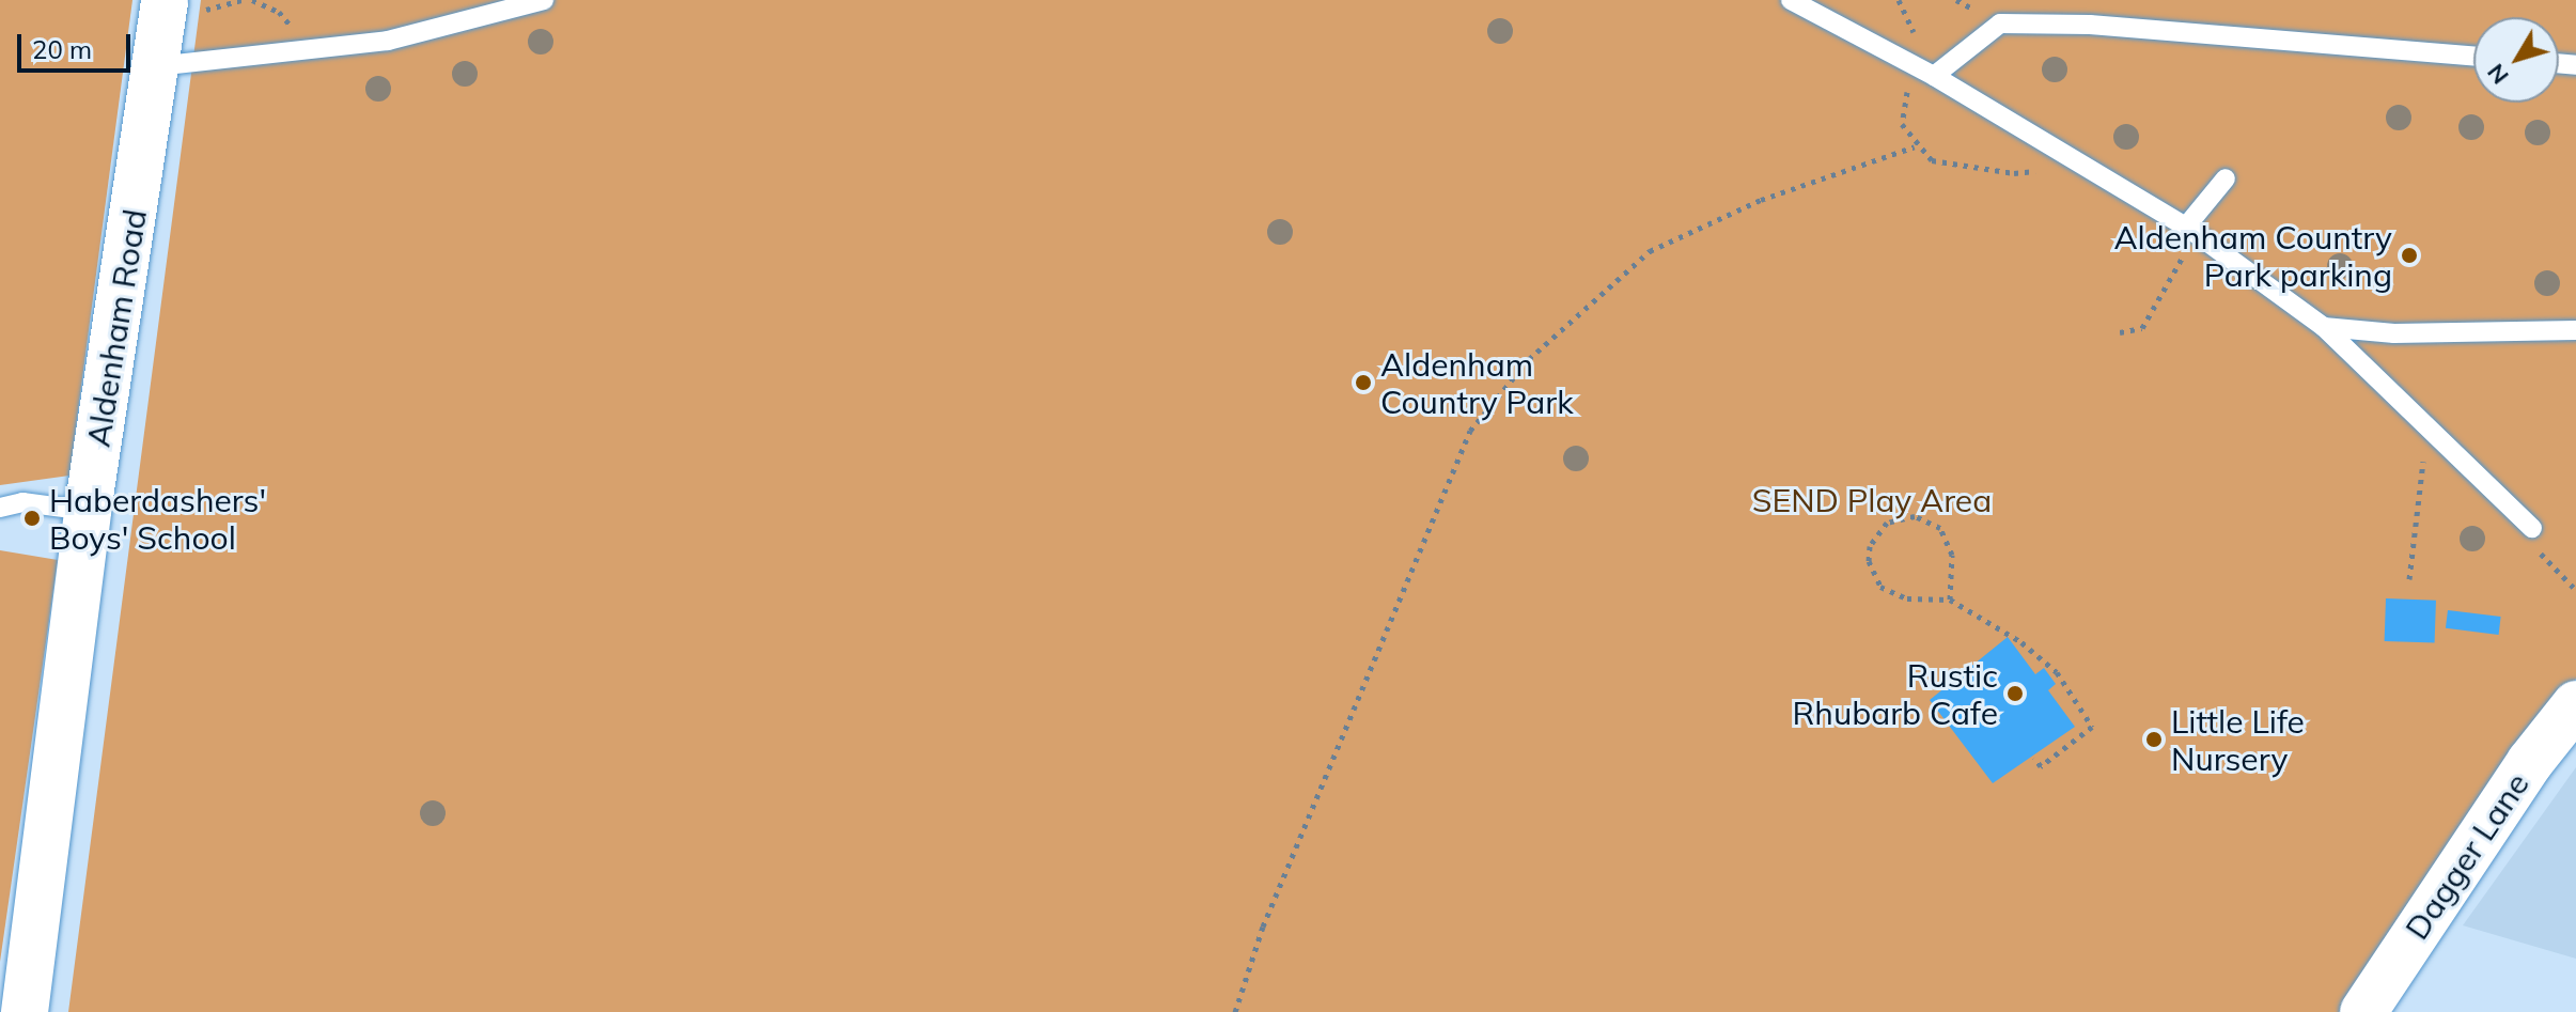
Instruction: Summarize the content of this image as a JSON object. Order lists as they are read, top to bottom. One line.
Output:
{"streets":{"street":["Aldenham Road","Dagger Lane"]},"parks":["SEND Play Area"],"places":["Aldenham Country Park parking","Aldenham Country Park","Haberdashers' Boys' School","Rustic Rhubarb Cafe","Little Life Nursery"],"scale_bar":"20 m","north":"bottom left"}
